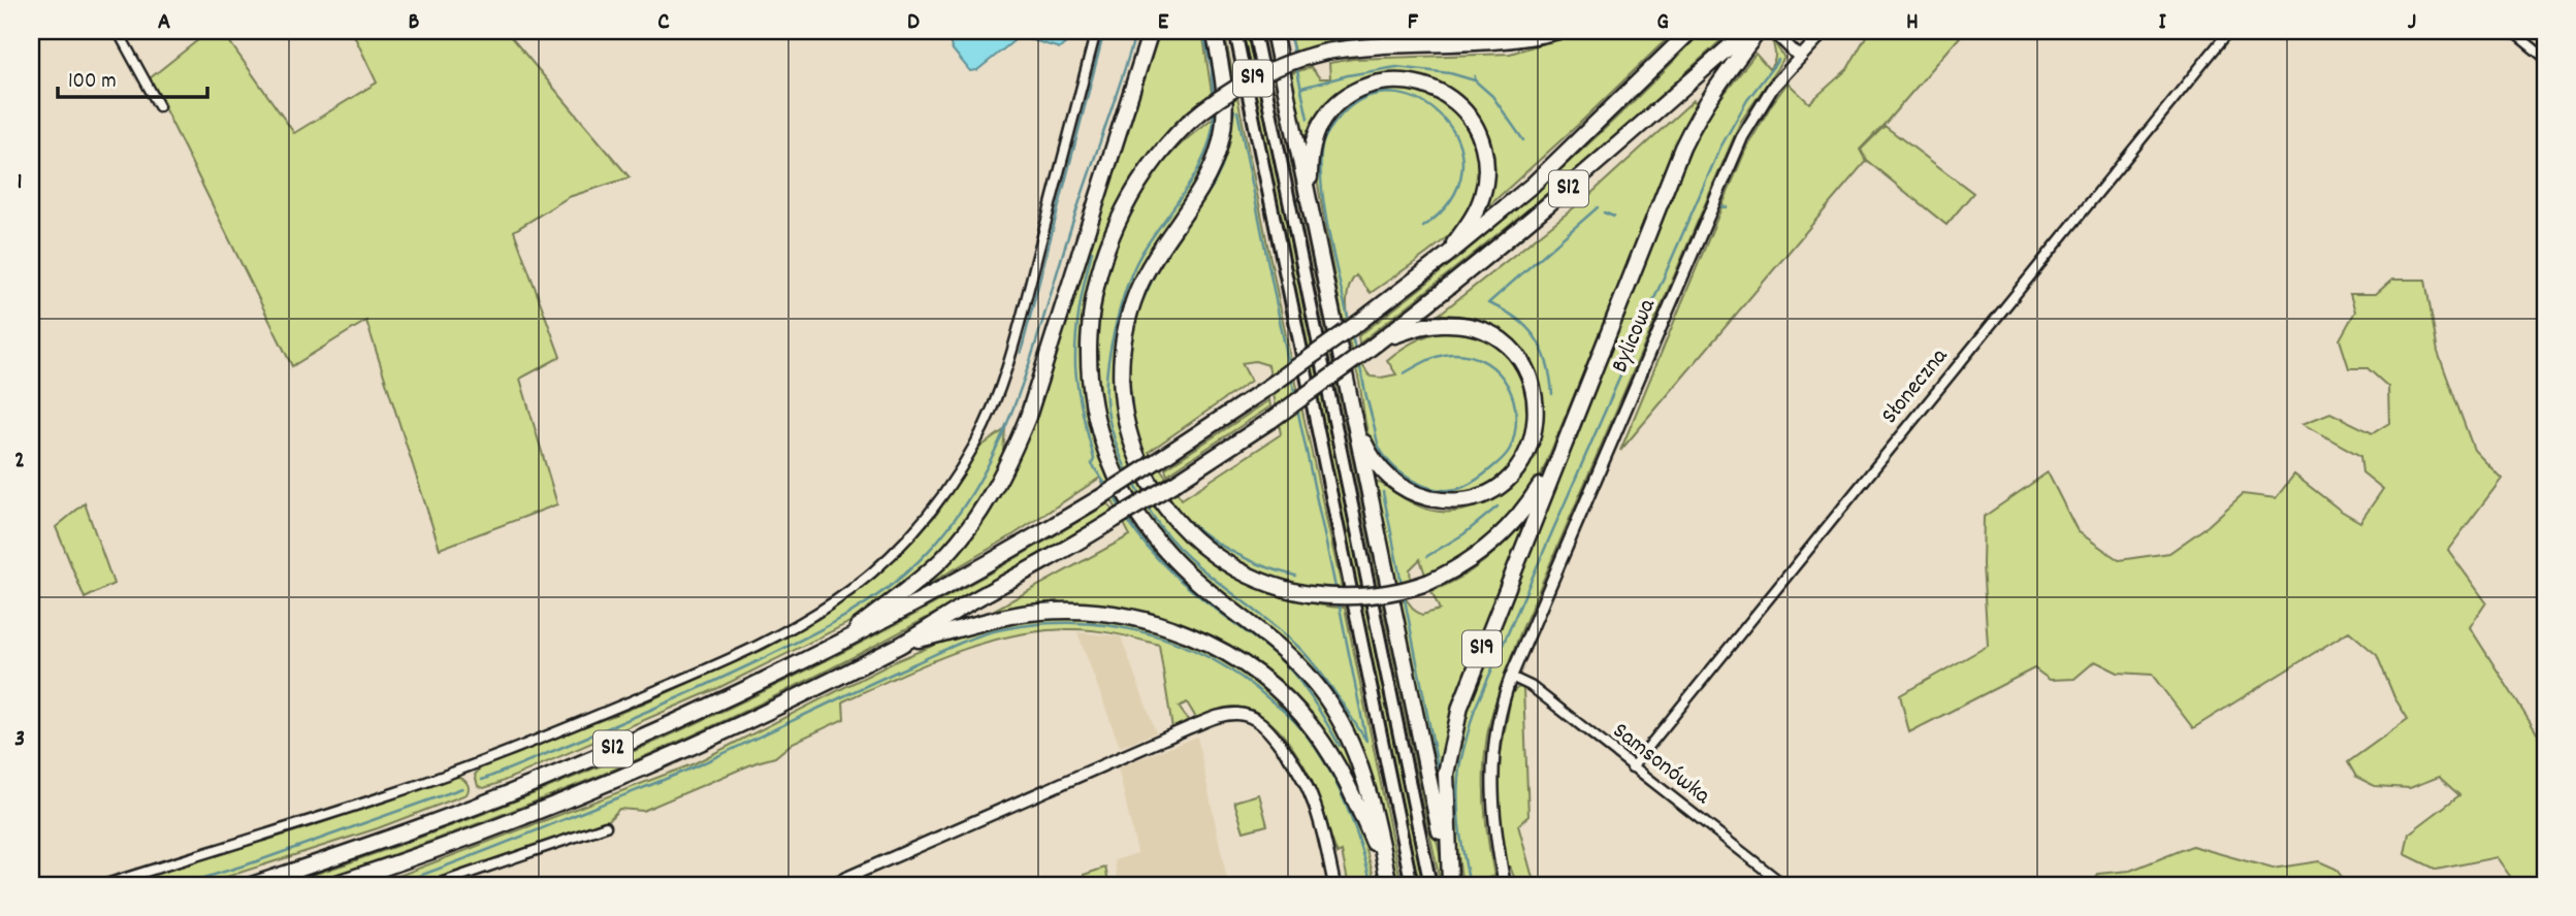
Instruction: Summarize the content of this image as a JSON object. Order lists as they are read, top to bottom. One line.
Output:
{"streets":{"highway":["S19","S12"],"street":["Bylicowa","Słoneczna","Samsonówka"]},"crossings":[["Bylicowa","Samsonówka"],["Słoneczna","Samsonówka"]],"scale_bar":"100 m","grid":{"columns":["A","B","C","D","E","F","G","H","I","J"],"rows":["1","2","3"]}}
